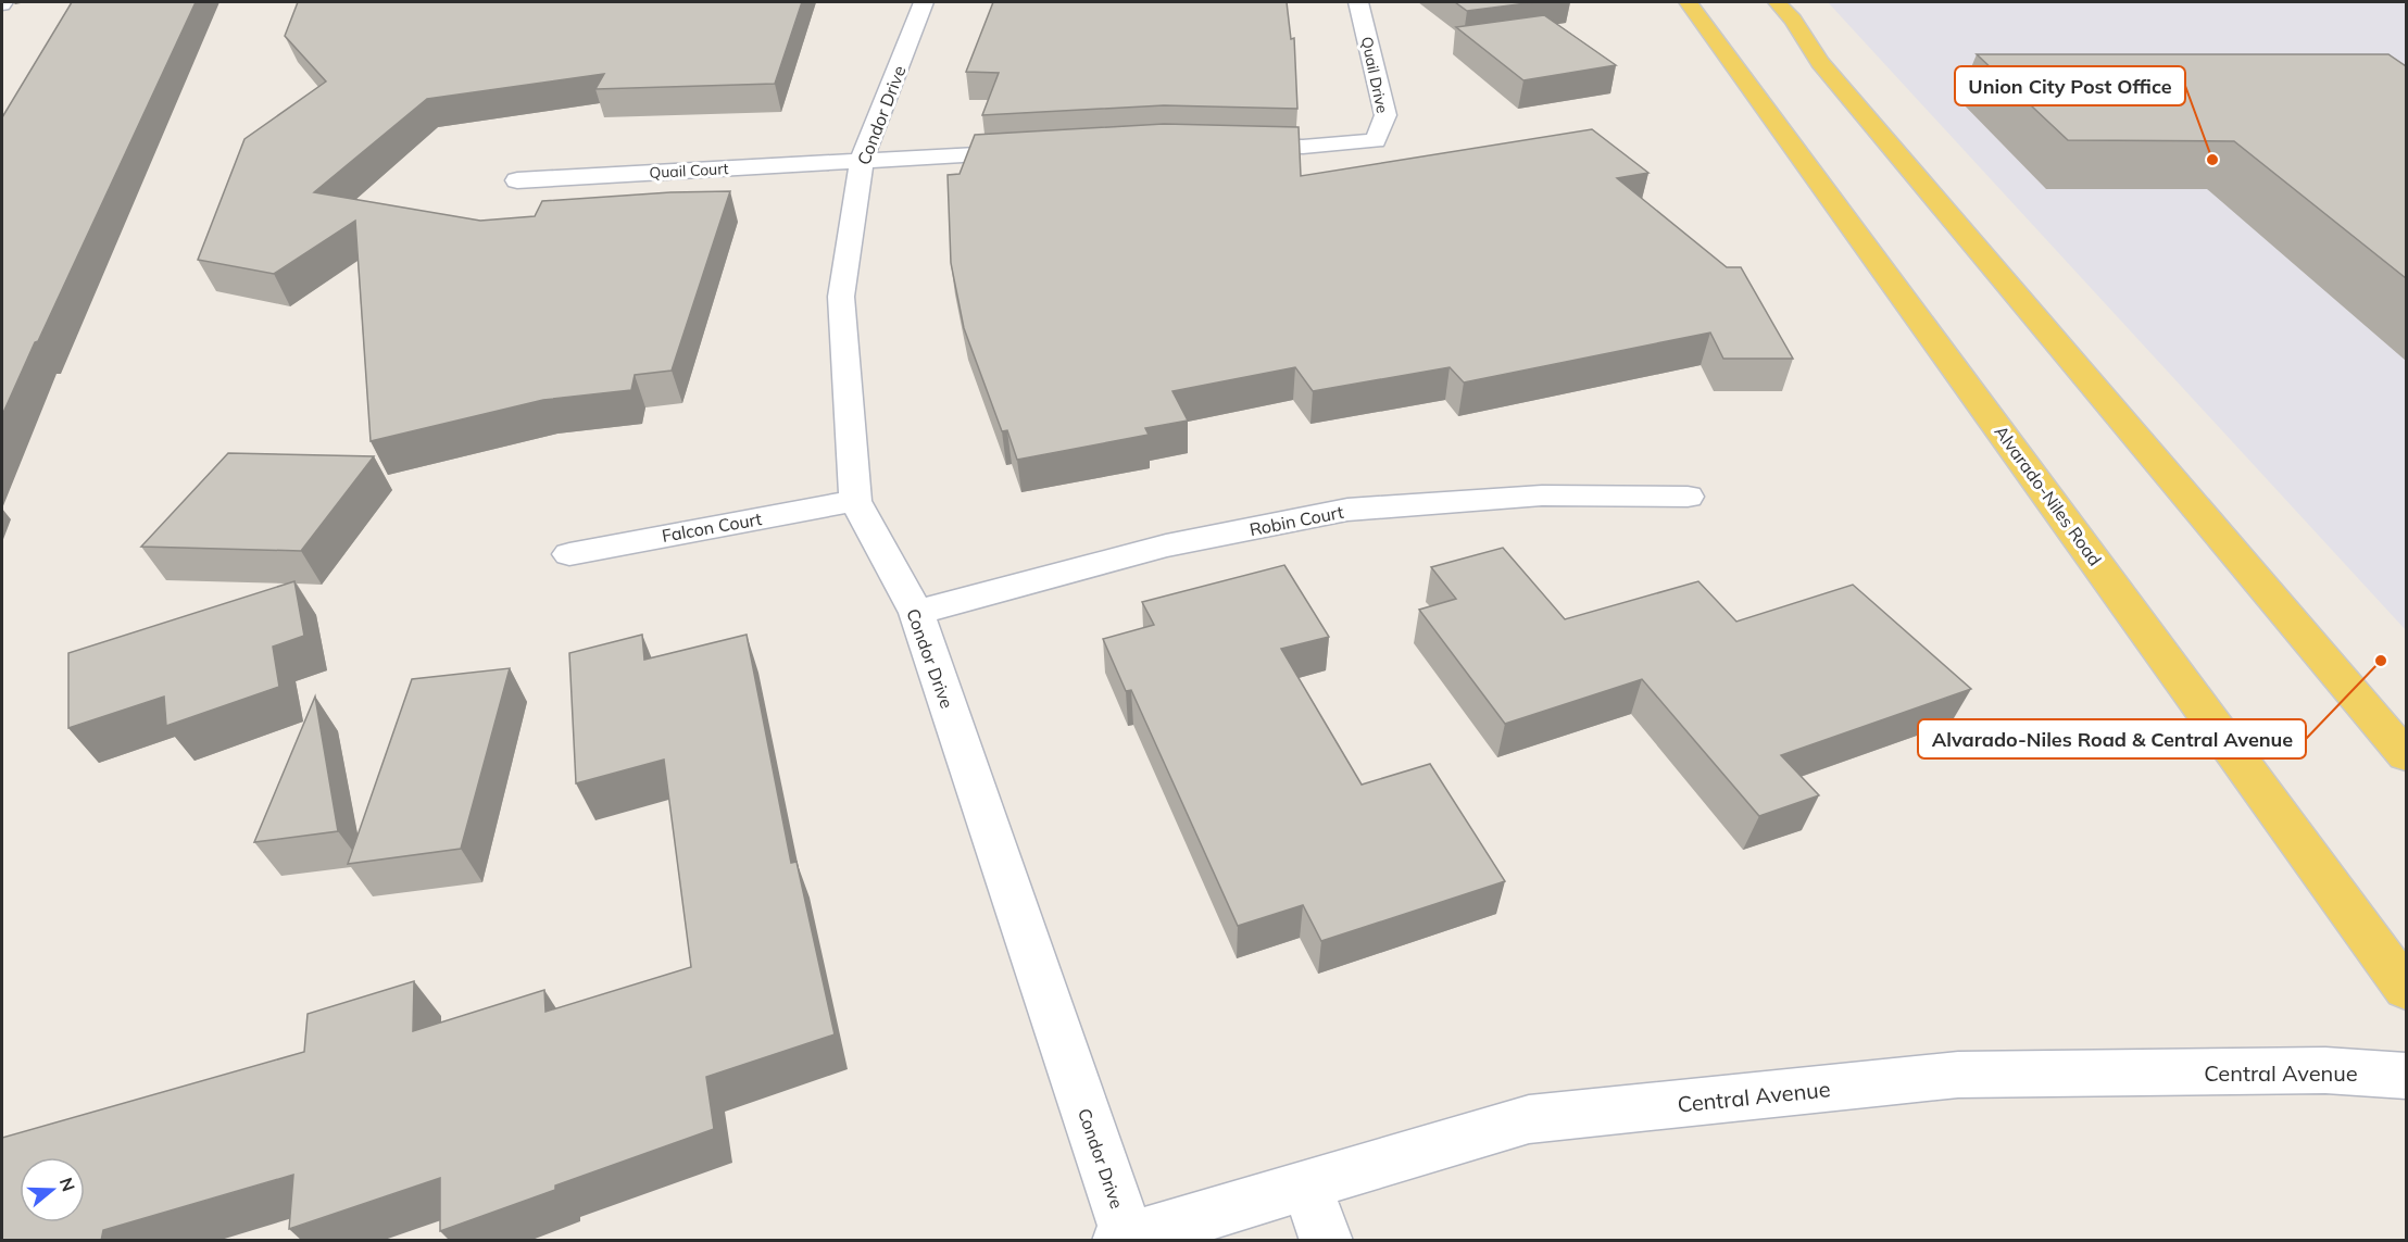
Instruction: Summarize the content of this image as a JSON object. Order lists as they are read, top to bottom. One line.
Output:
{"streets":{"main road":["Alvarado-Niles Road"],"street":["Quail Drive","Condor Drive","Quail Court","Robin Court","Falcon Court","Central Avenue"]},"crossings":[["Condor Drive","Quail Court"],["Condor Drive","Robin Court"],["Condor Drive","Falcon Court"],["Condor Drive","Central Avenue"]],"places":["Union City Post Office","Alvarado-Niles Road & Central Avenue"],"north":"right"}
